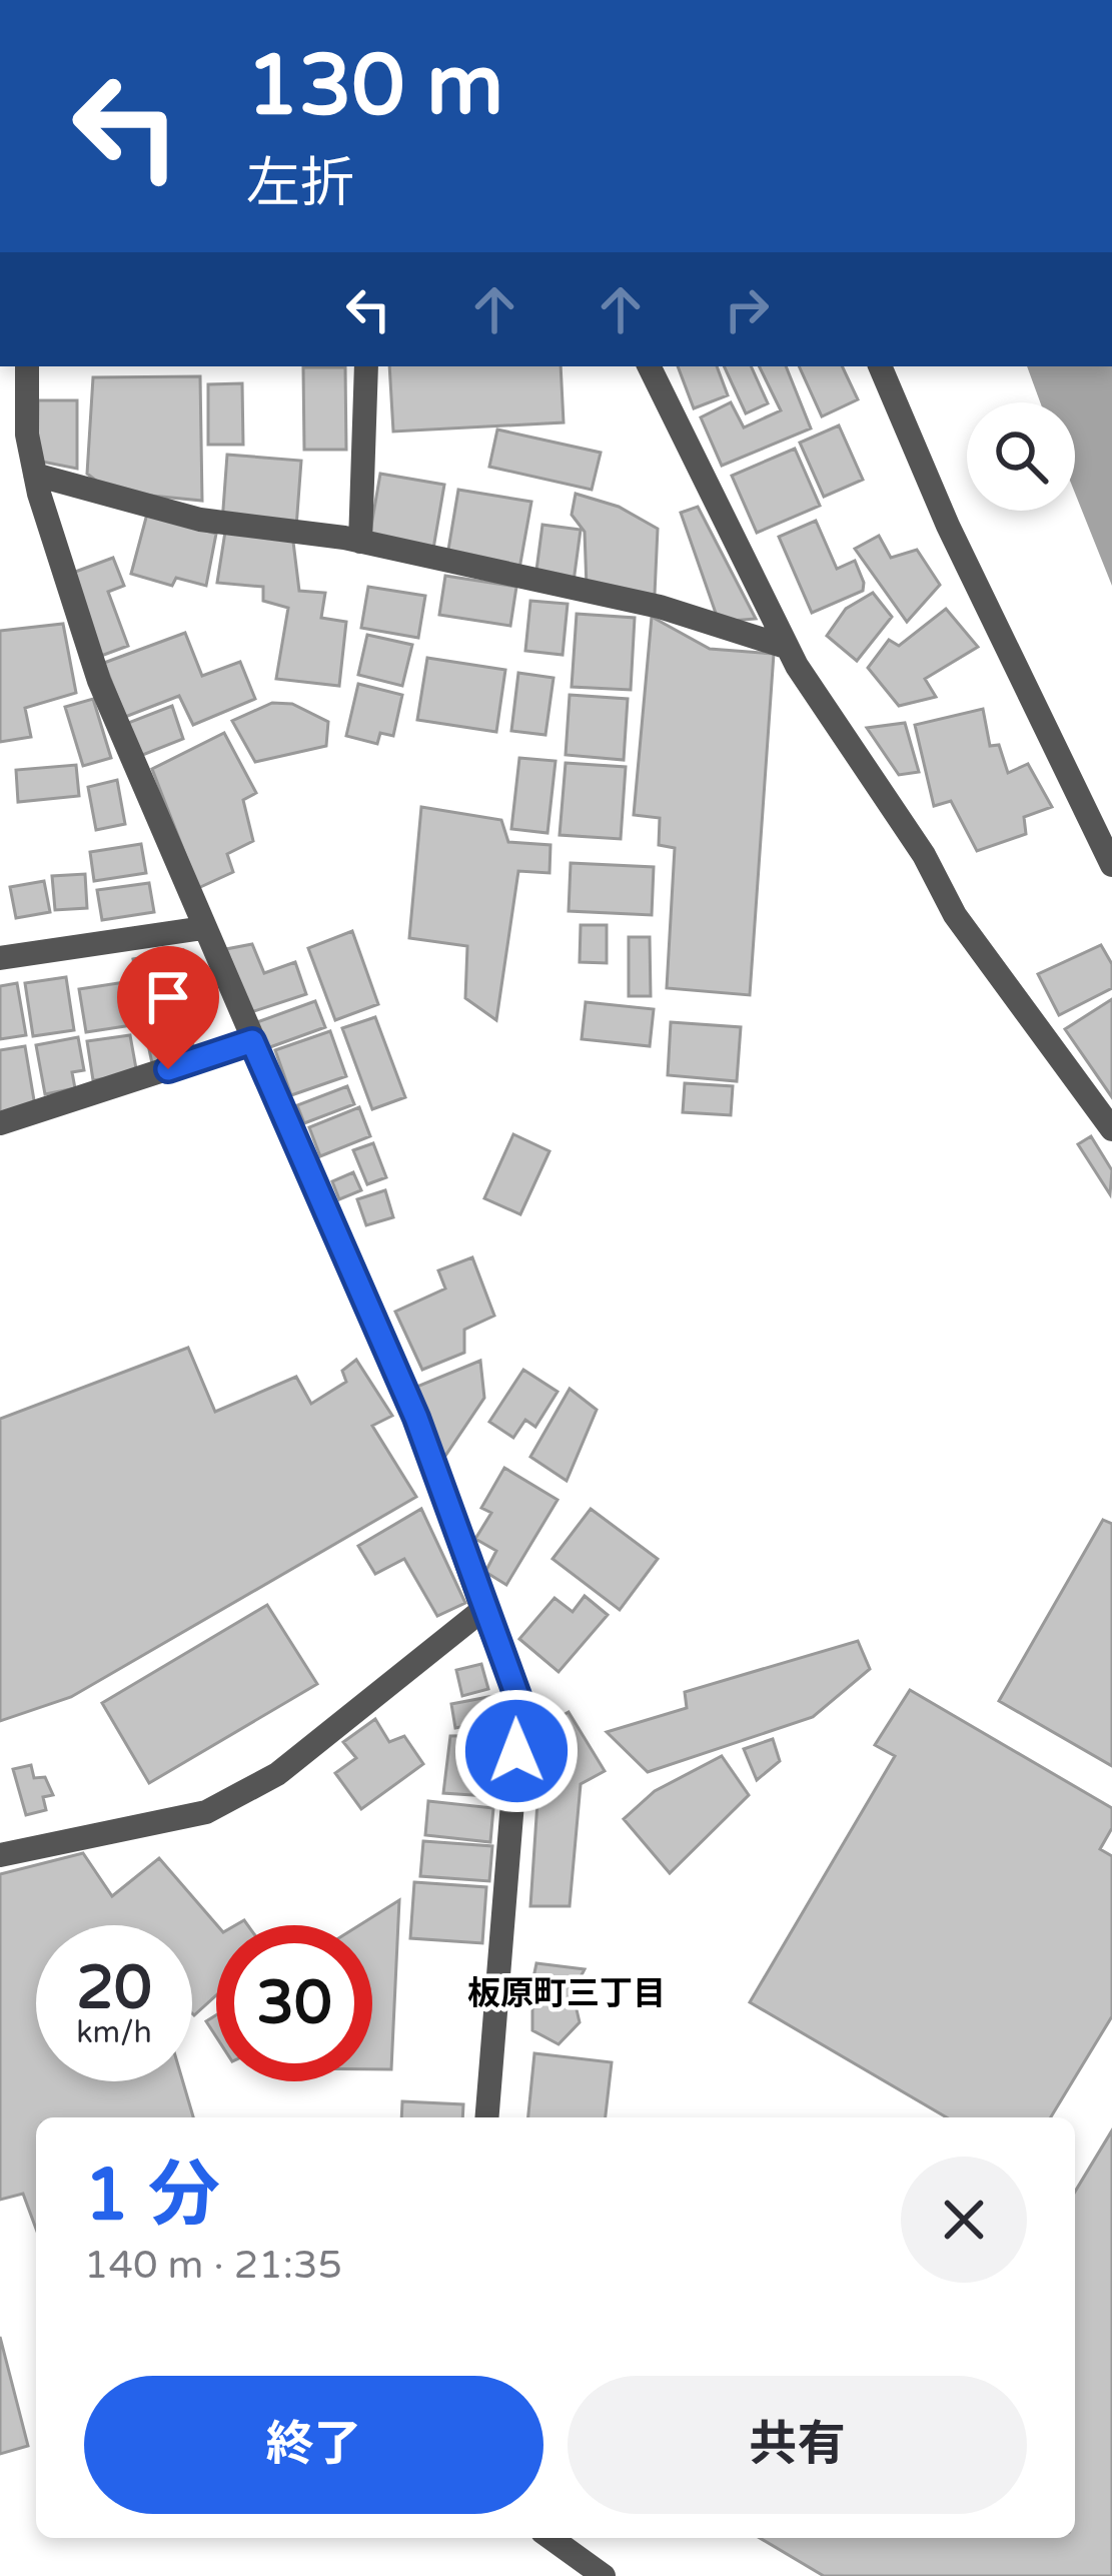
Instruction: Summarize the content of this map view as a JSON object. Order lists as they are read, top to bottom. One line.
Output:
{"districts":["板原町三丁目"],"page":{"turn":["130 m","左折"],"speed":"20 km/h","limit":"30","heading":["1 分","140 m · 21:35"],"buttons":["終了","共有"]}}
